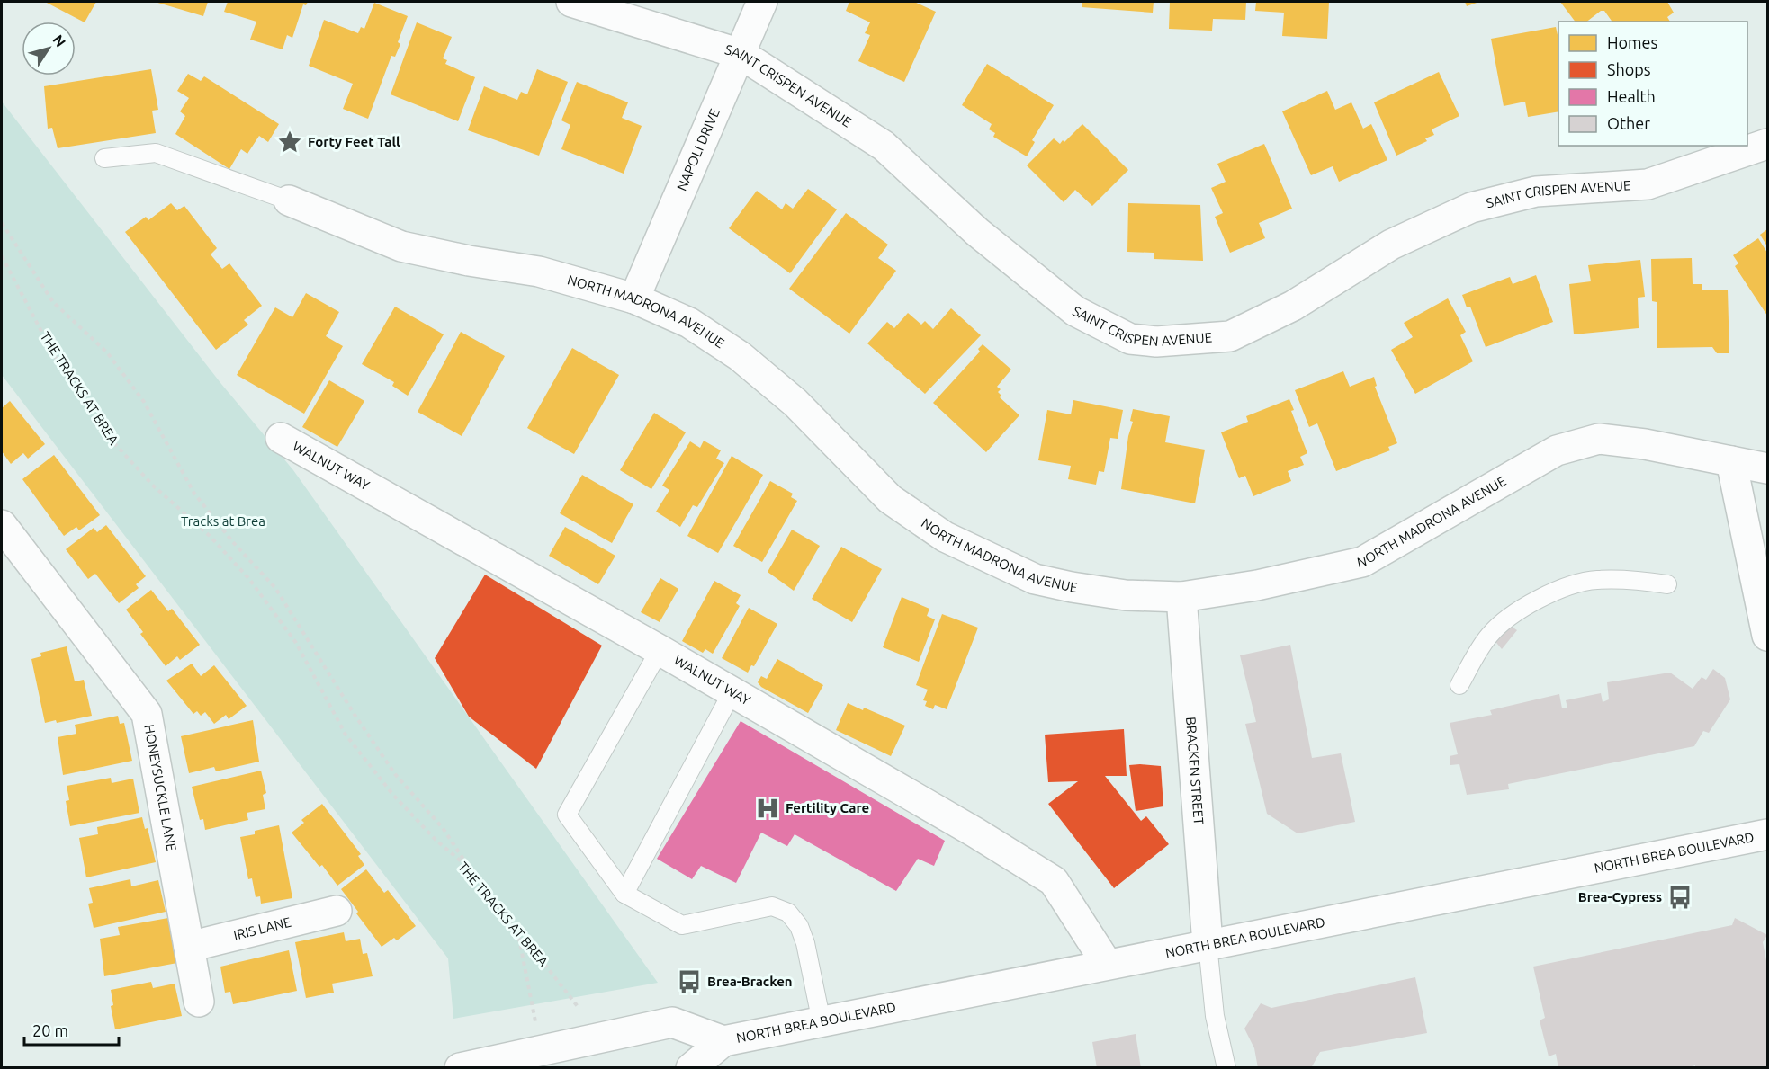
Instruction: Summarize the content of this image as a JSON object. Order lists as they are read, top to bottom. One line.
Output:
{"streets":{"street":["SAINT CRISPEN AVENUE","NAPOLI DRIVE","NORTH MADRONA AVENUE","WALNUT WAY","BRACKEN STREET","HONEYSUCKLE LANE","NORTH BREA BOULEVARD","IRIS LANE"],"path":["THE TRACKS AT BREA"]},"crossings":[["SAINT CRISPEN AVENUE","NAPOLI DRIVE"],["NAPOLI DRIVE","NORTH MADRONA AVENUE"],["NORTH MADRONA AVENUE","BRACKEN STREET"],["WALNUT WAY","NORTH BREA BOULEVARD"],["BRACKEN STREET","NORTH BREA BOULEVARD"],["HONEYSUCKLE LANE","IRIS LANE"]],"parks":["Tracks at Brea"],"places":{"place":["Forty Feet Tall"],"hospital":["Fertility Care"],"bus stop":["Brea-Cypress","Brea-Bracken"]},"legend":["Homes","Shops","Health","Other"],"scale_bar":"20 m","north":"top right"}
